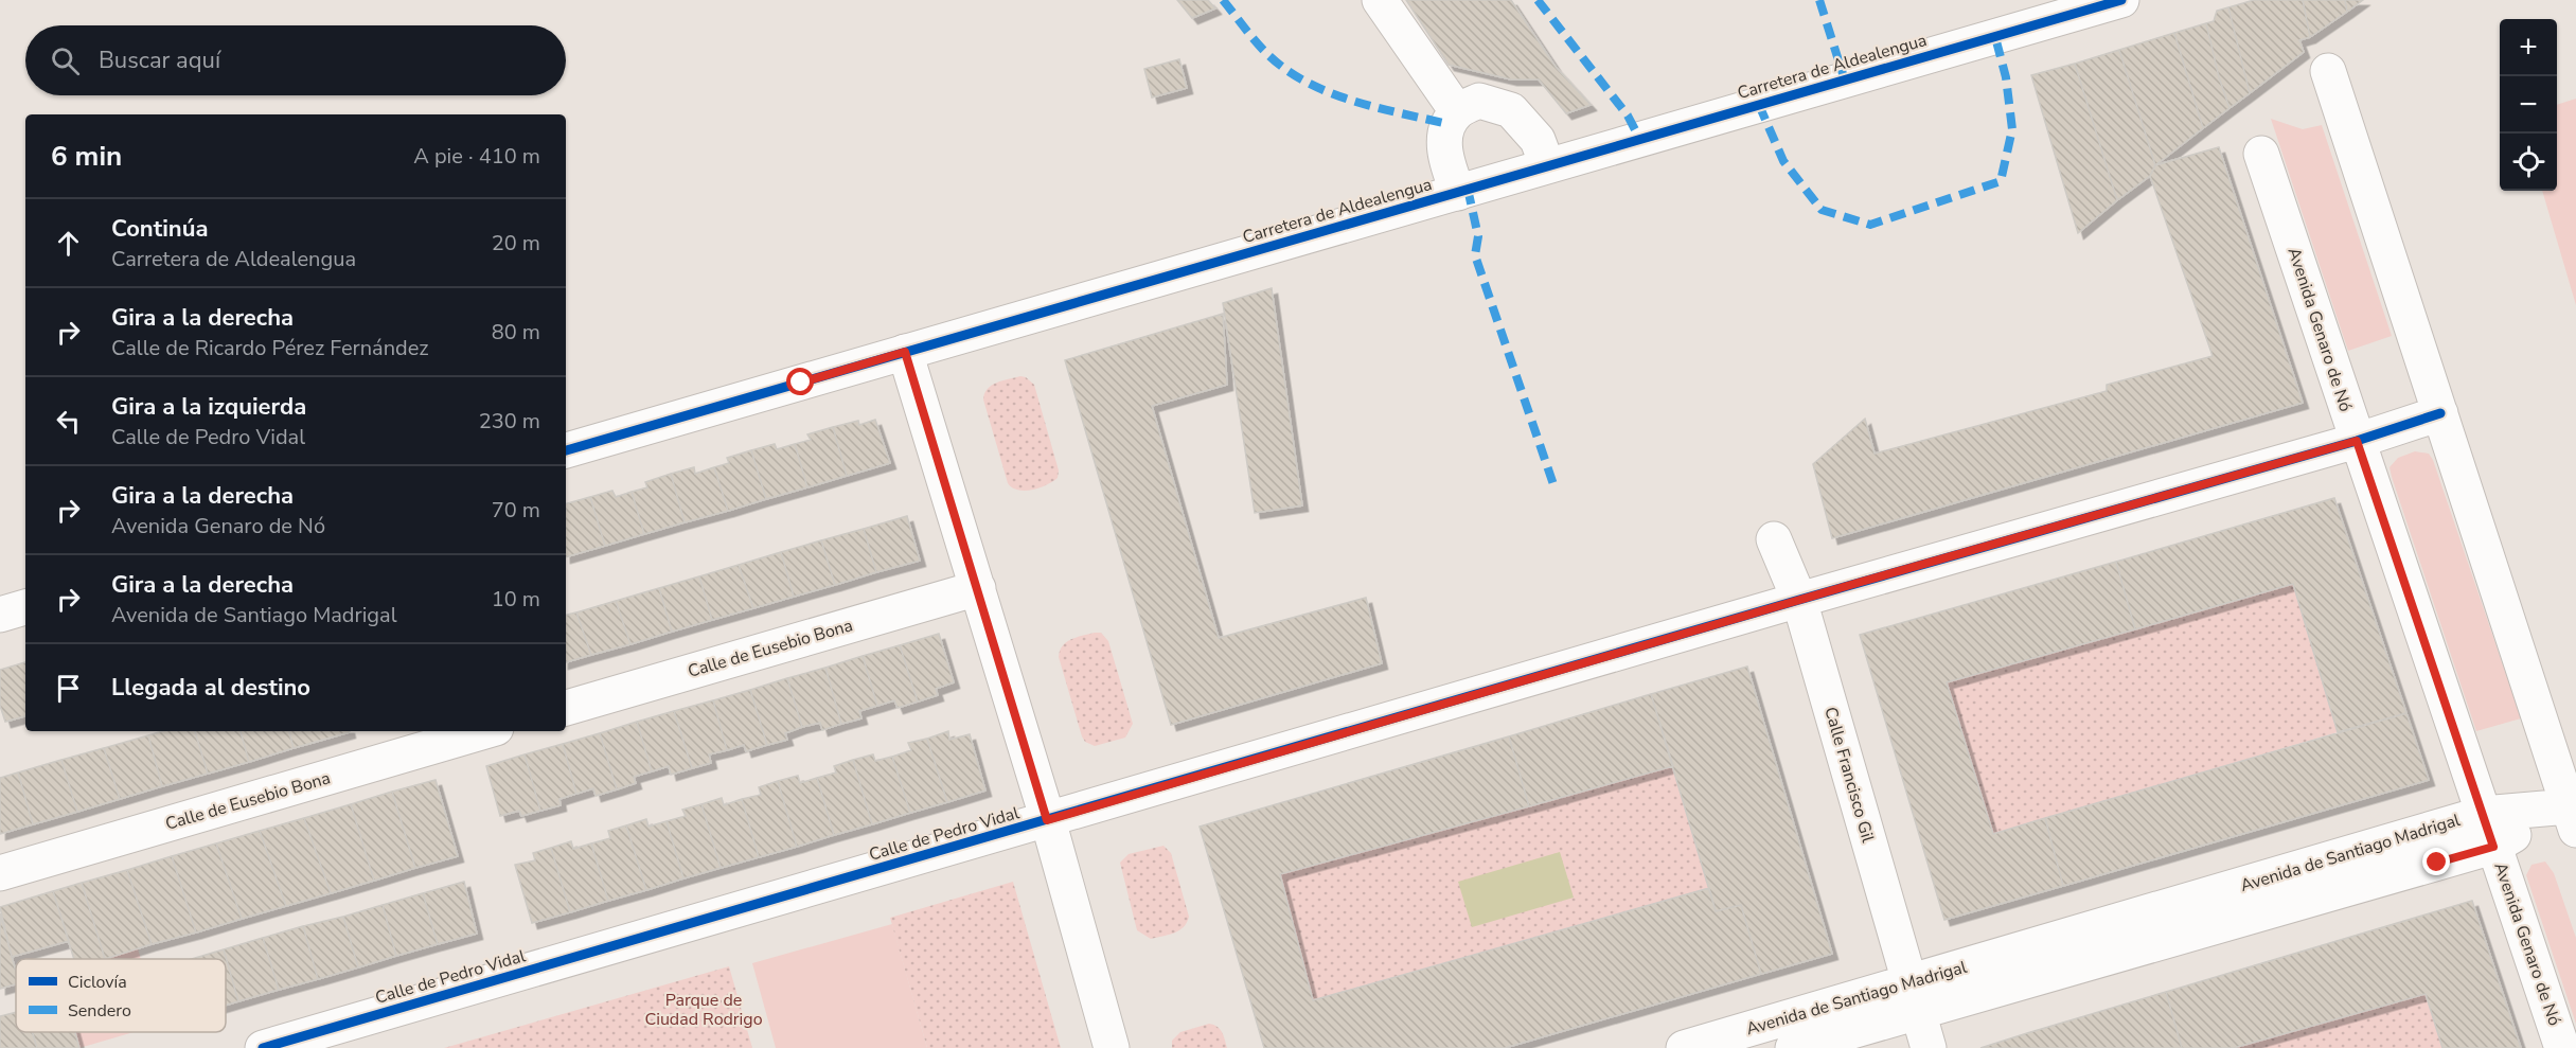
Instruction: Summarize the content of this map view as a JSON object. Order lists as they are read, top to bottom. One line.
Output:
{"streets":{"street":["Carretera de Aldealengua","Avenida Genaro de Nó","Calle de Eusebio Bona","Calle Francisco Gil","Calle de Pedro Vidal","Avenida de Santiago Madrigal"]},"crossings":[["Avenida Genaro de Nó","Calle de Pedro Vidal"],["Avenida Genaro de Nó","Avenida de Santiago Madrigal"],["Calle Francisco Gil","Calle de Pedro Vidal"],["Calle Francisco Gil","Avenida de Santiago Madrigal"]],"parks":["Parque de Ciudad Rodrigo"],"legend":["Ciclovía","Sendero"],"page":{"map_buttons":["+","−"],"search":"Buscar aquí","heading":["6 min","A pie · 410 m"],"list":[["Continúa","Carretera de Aldealengua","20 m"],["Gira a la derecha","Calle de Ricardo Pérez Fernández","80 m"],["Gira a la izquierda","Calle de Pedro Vidal","230 m"],["Gira a la derecha","Avenida Genaro de Nó","70 m"],["Gira a la derecha","Avenida de Santiago Madrigal","10 m"],"Llegada al destino"]}}
